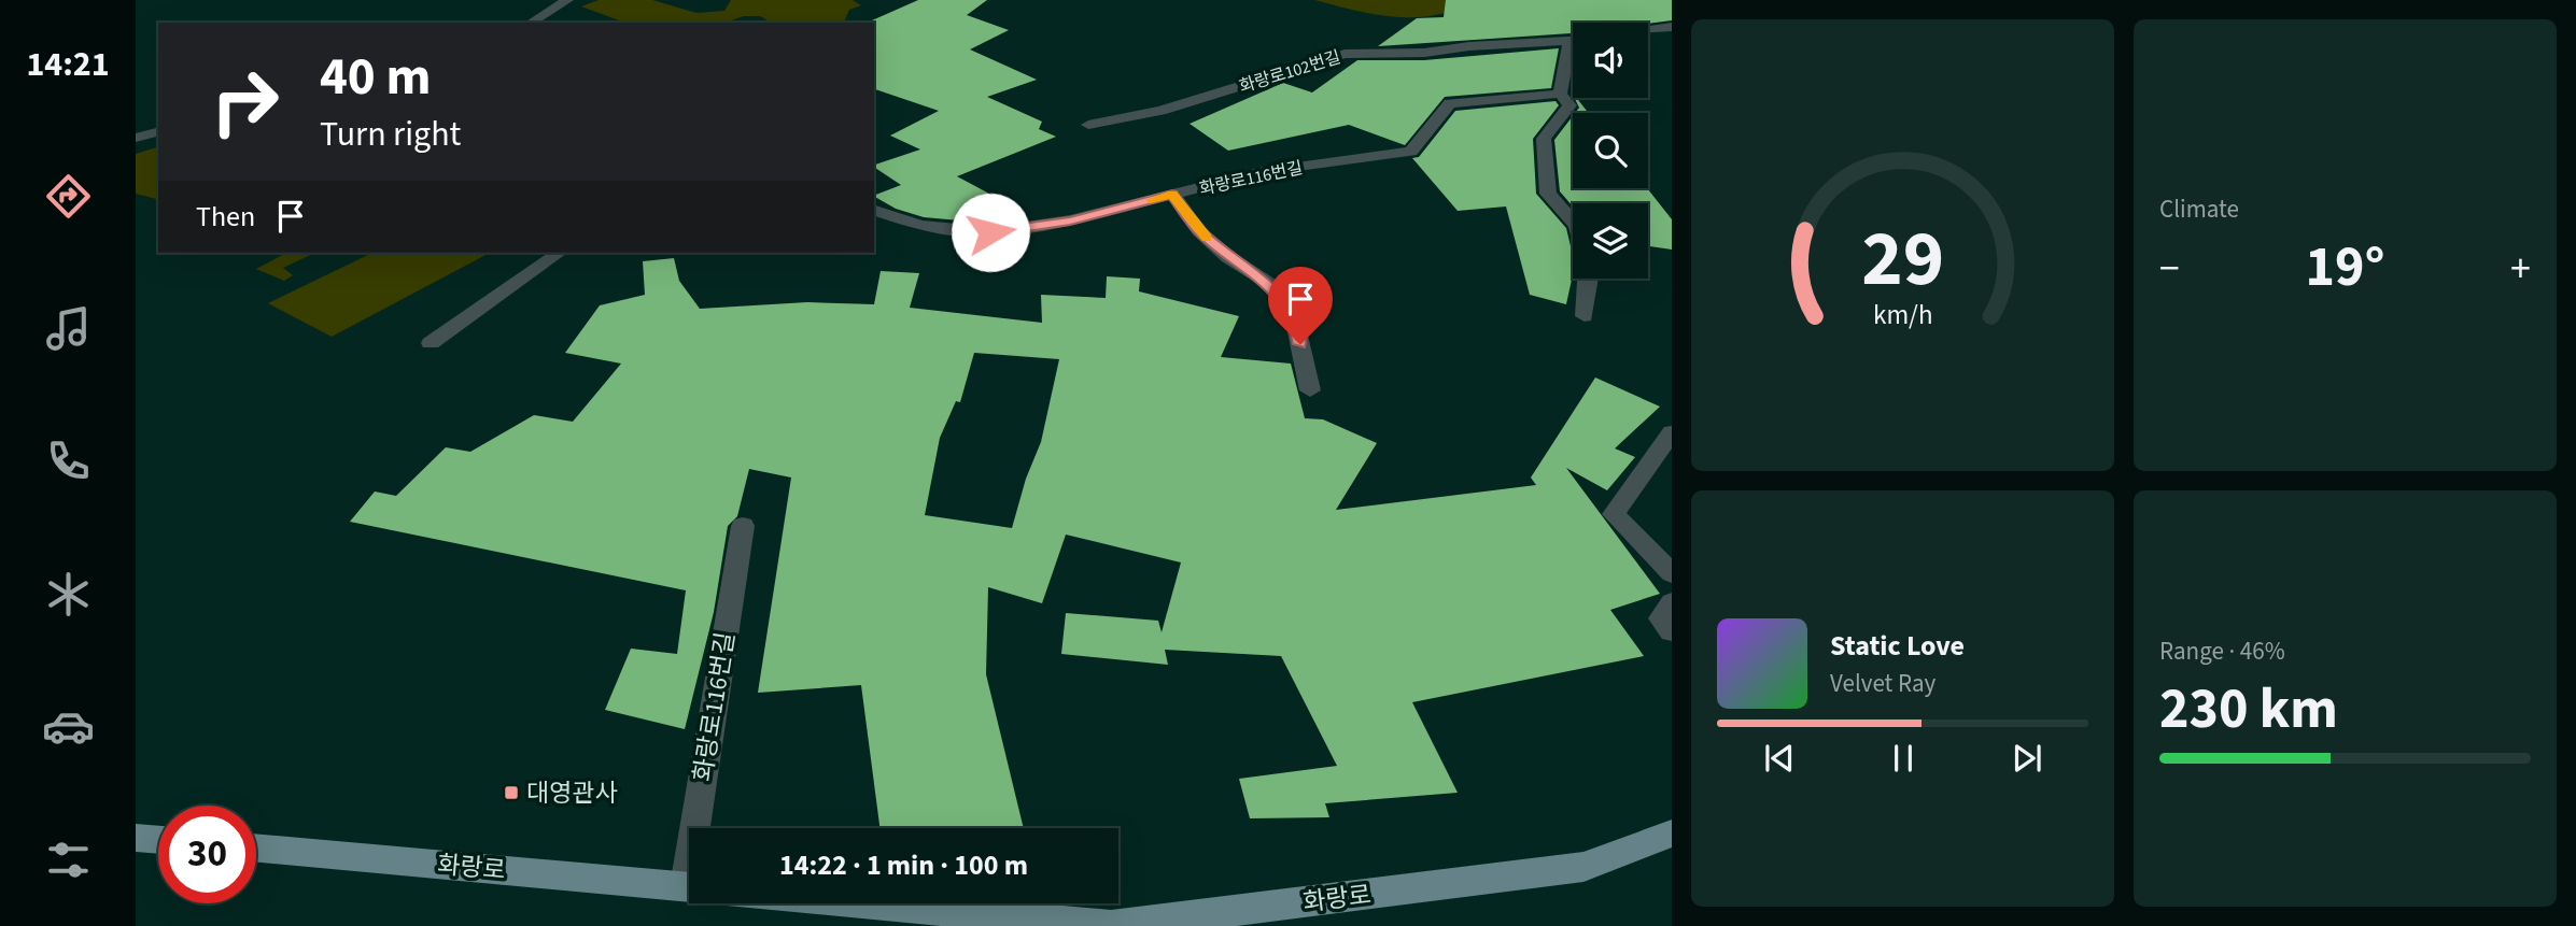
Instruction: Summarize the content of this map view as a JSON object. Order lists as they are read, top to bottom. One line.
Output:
{"streets":{"main road":["화랑로"],"street":["화랑로102번길","화랑로116번길"]},"places":{"transit":["대영관사"]},"page":{"tabs":"14:21","tile":["Climate",["Range · 46%","230 km"]],"turn":["40 m","Turn right"],"then":"Then","heat":["−","19°","+"],"song":["Static Love","Velvet Ray"],"limit":"30","trip":"14:22 · 1 min · 100 m","gauge":["29","km/h"]}}
